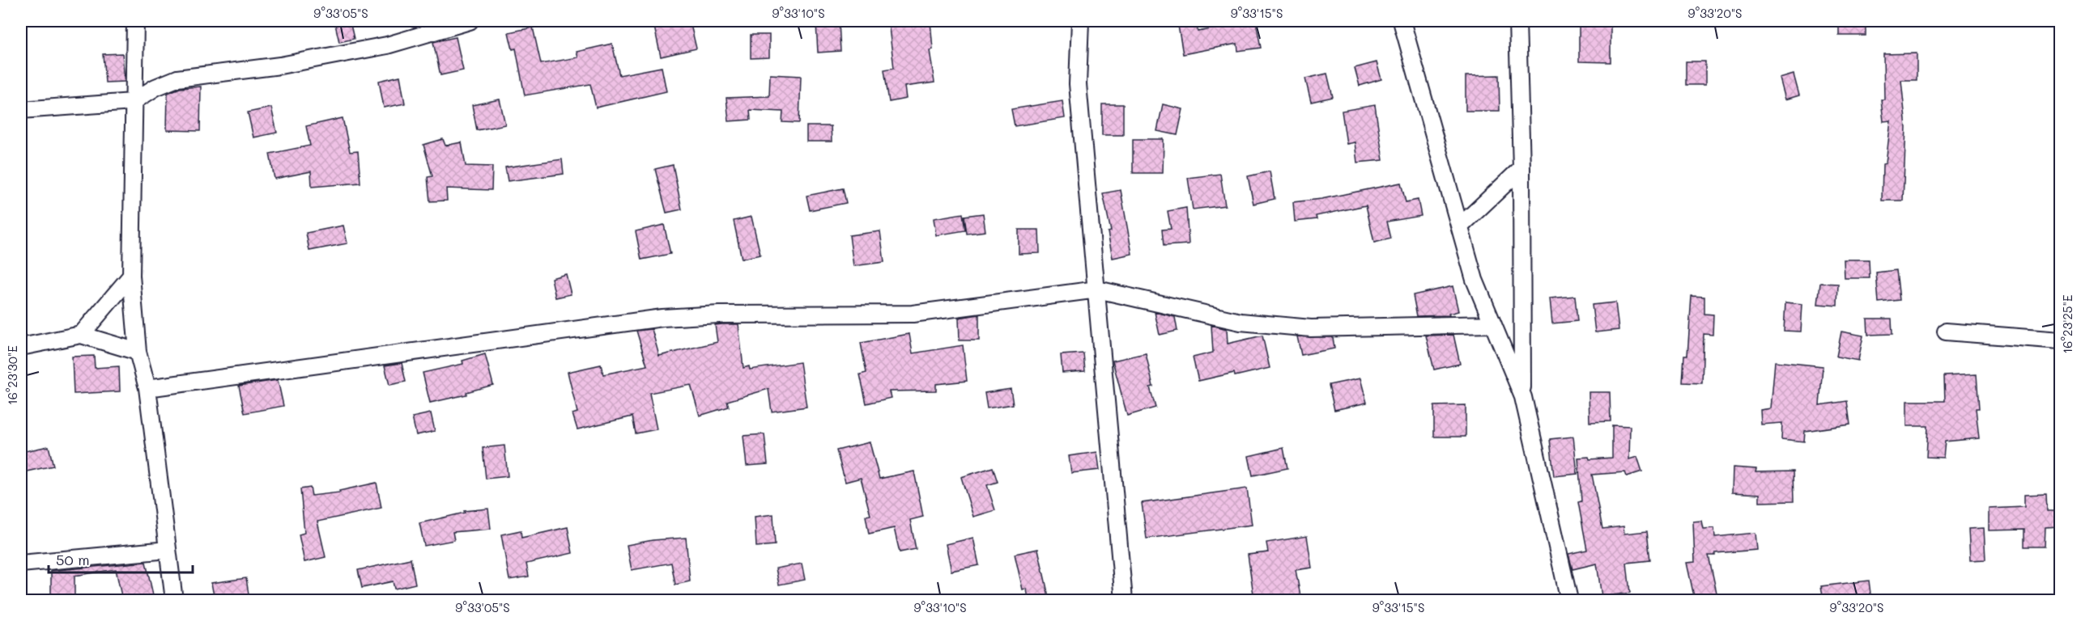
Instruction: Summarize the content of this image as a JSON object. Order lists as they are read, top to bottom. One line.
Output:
{"scale_bar":"50 m","coordinates":["9°33'05\"S","9°33'10\"S","9°33'15\"S","9°33'20\"S","16°23'25\"E","16°23'30\"E"]}
